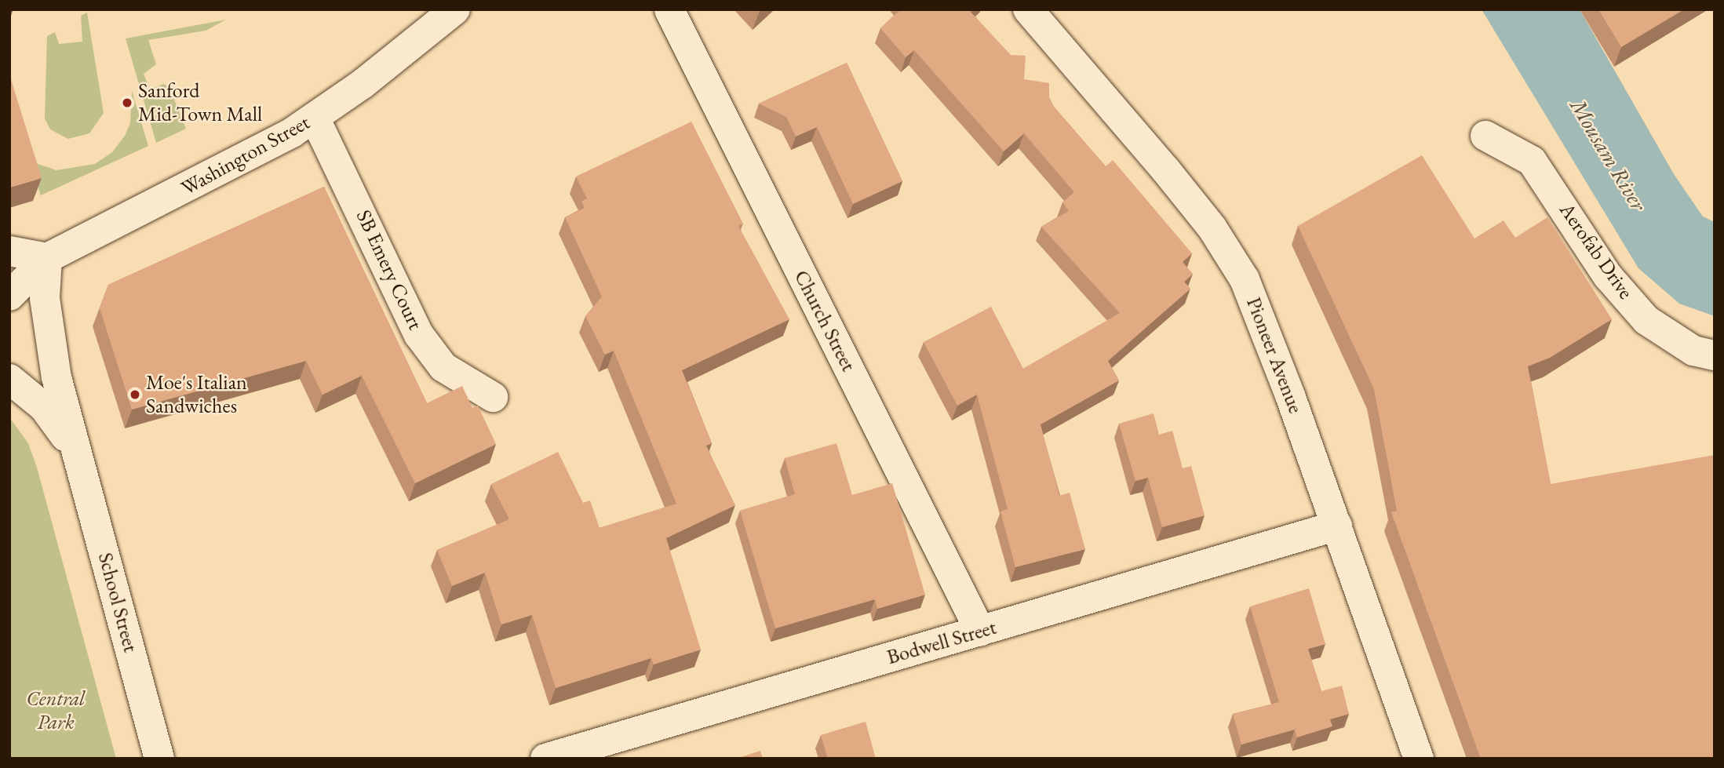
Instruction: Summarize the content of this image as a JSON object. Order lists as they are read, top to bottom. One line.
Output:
{"streets":{"street":["Washington Street","Aerofab Drive","SB Emery Court","Church Street","Pioneer Avenue","School Street","Bodwell Street"]},"crossings":[["Washington Street","SB Emery Court"],["Washington Street","School Street"],["Church Street","Bodwell Street"],["Pioneer Avenue","Bodwell Street"]],"water":["Mousam River"],"parks":["Central Park"],"places":["Sanford Mid-Town Mall","Moe's Italian Sandwiches"]}
